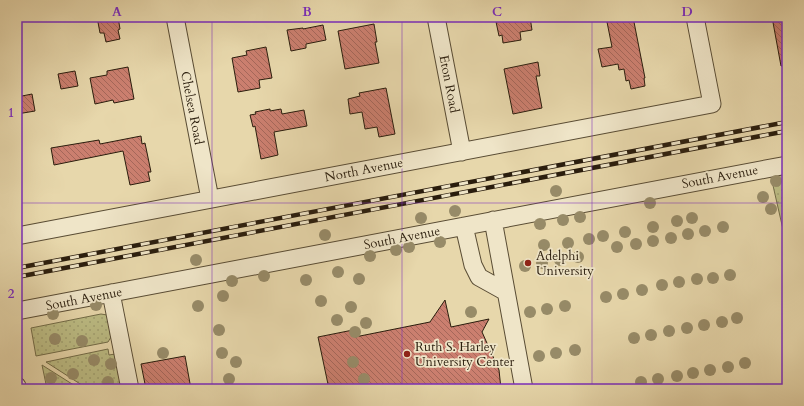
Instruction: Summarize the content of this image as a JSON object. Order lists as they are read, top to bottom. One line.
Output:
{"streets":{"street":["Eton Road","Chelsea Road","North Avenue","South Avenue"]},"crossings":[["Eton Road","North Avenue"],["Chelsea Road","North Avenue"]],"places":["Adelphi University","Ruth S. Harley University Center"],"grid":{"columns":["A","B","C","D"],"rows":["1","2"]}}
